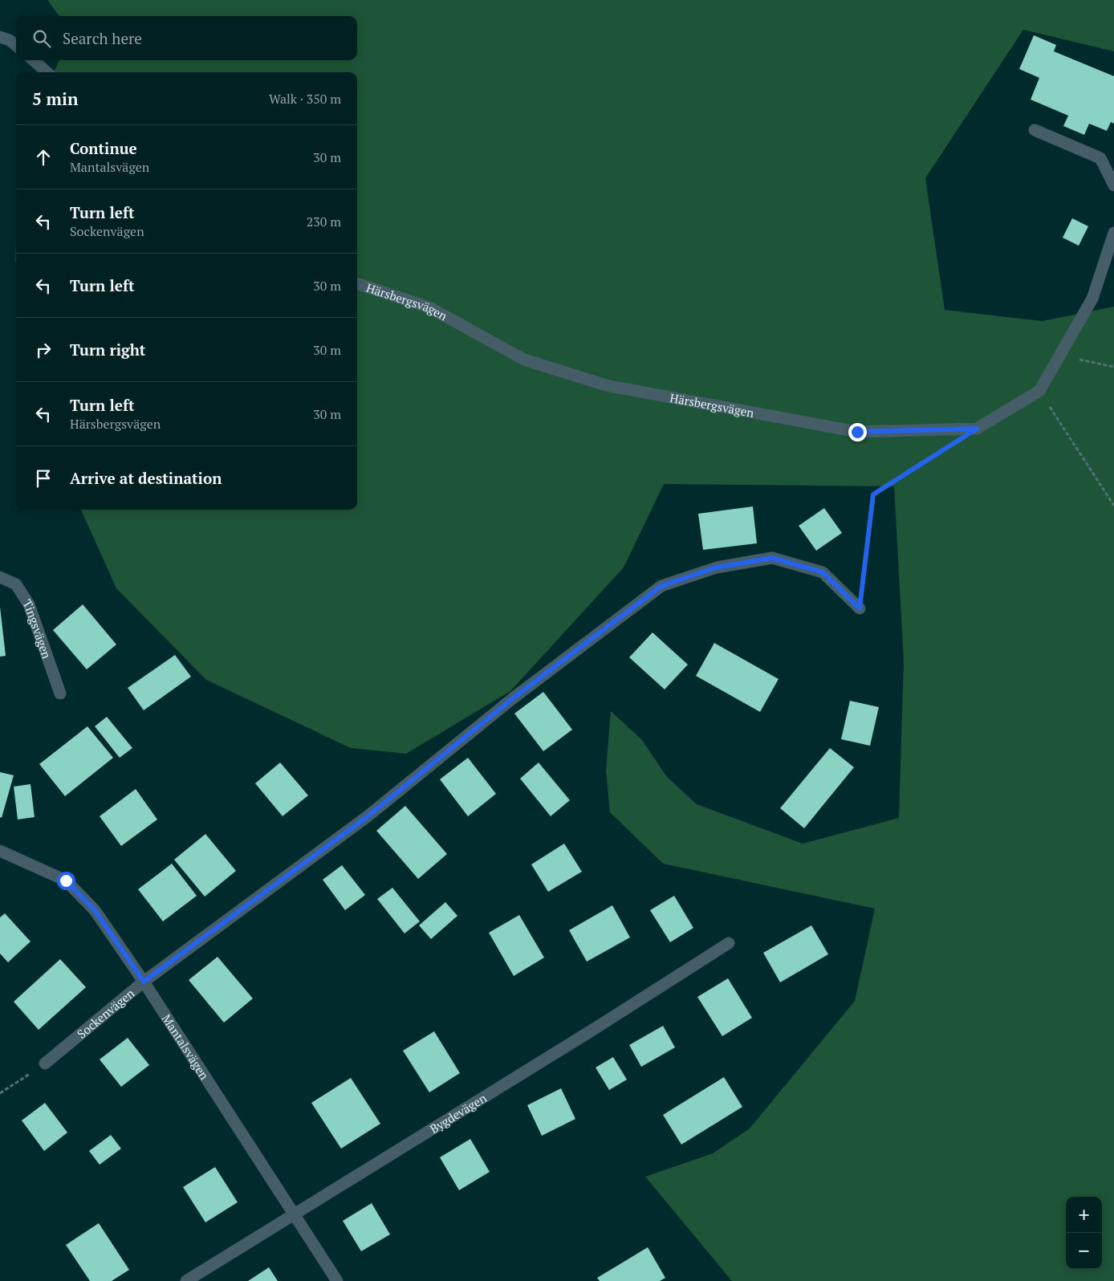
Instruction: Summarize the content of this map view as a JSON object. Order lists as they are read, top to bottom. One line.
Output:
{"streets":{"street":["Härsbergsvägen","Tingsvägen","Sockenvägen","Mantalsvägen","Bygdevägen"]},"crossings":[["Sockenvägen","Mantalsvägen"],["Mantalsvägen","Bygdevägen"]],"page":{"search":"Search here","heading":["5 min","Walk · 350 m"],"list":[["Continue","Mantalsvägen","30 m"],["Turn left","Sockenvägen","230 m"],["Turn left","30 m"],["Turn right","30 m"],["Turn left","Härsbergsvägen","30 m"],"Arrive at destination"],"map_buttons":["+","−"]}}
